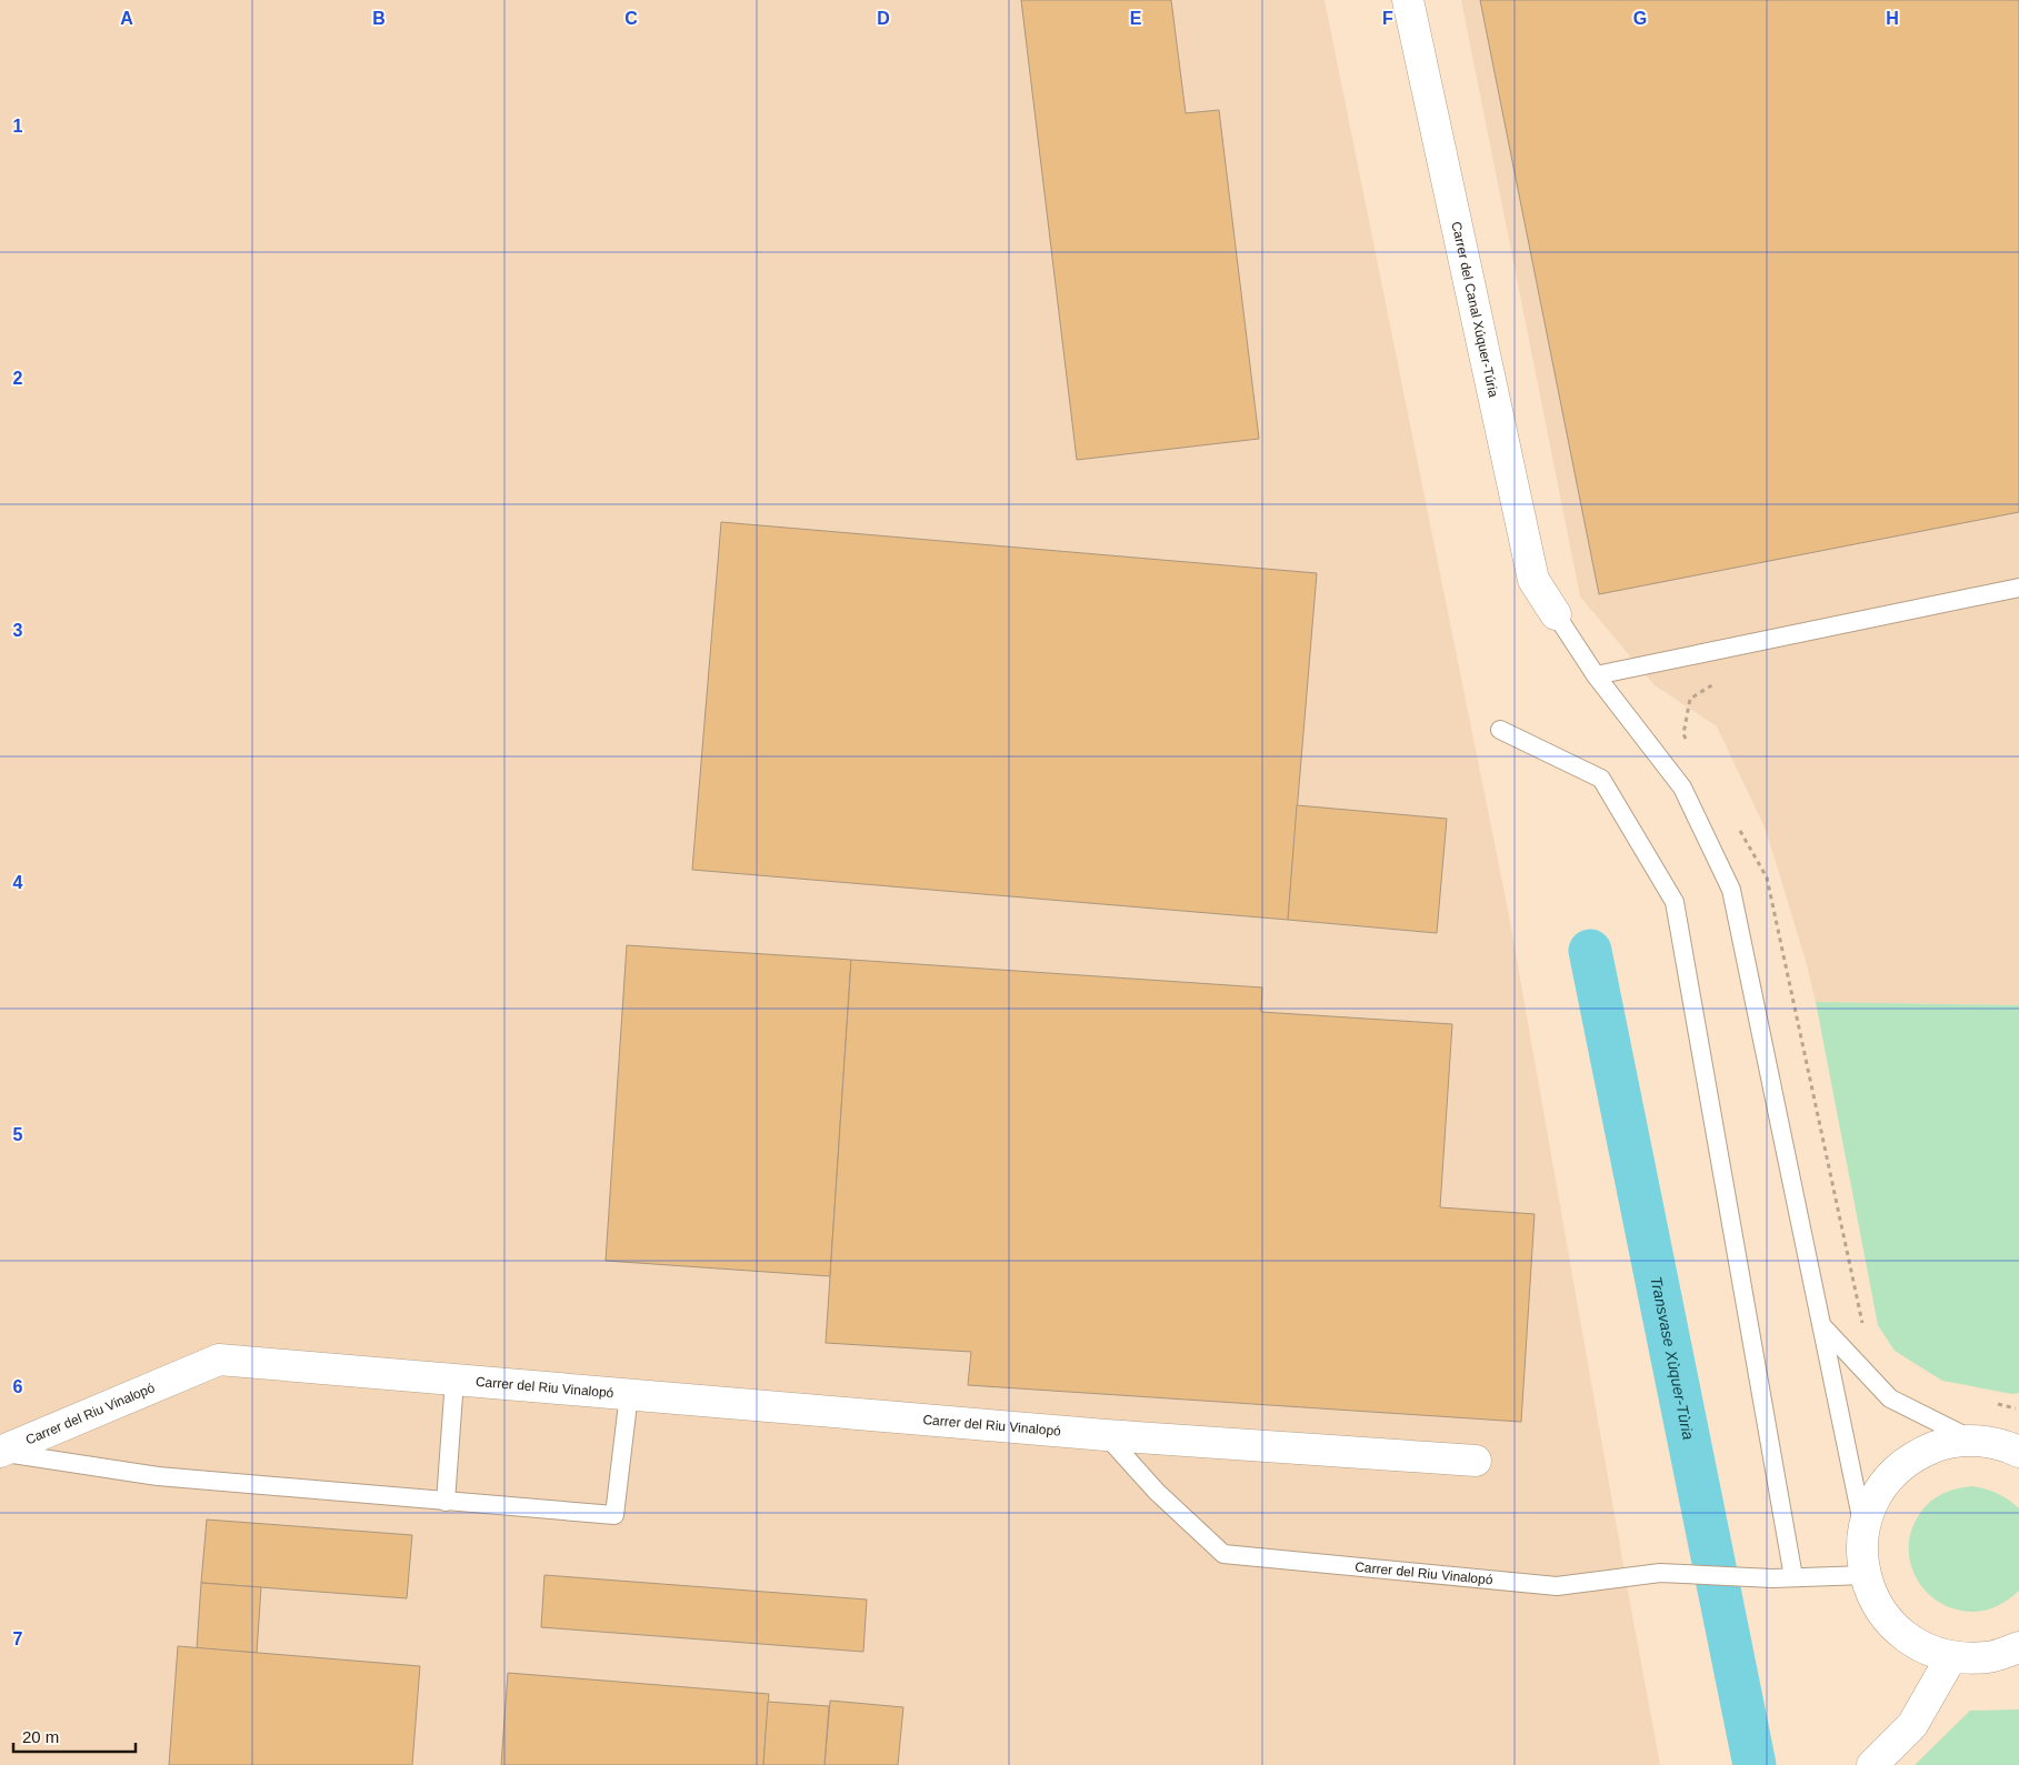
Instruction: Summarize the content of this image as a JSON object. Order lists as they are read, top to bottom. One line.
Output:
{"streets":{"street":["Carrer del Canal Xúquer-Túria","Carrer del Riu Vinalopó"]},"water":["Transvase Xùquer-Tùria"],"scale_bar":"20 m","grid":{"columns":["A","B","C","D","E","F","G","H"],"rows":["1","2","3","4","5","6","7"]}}
